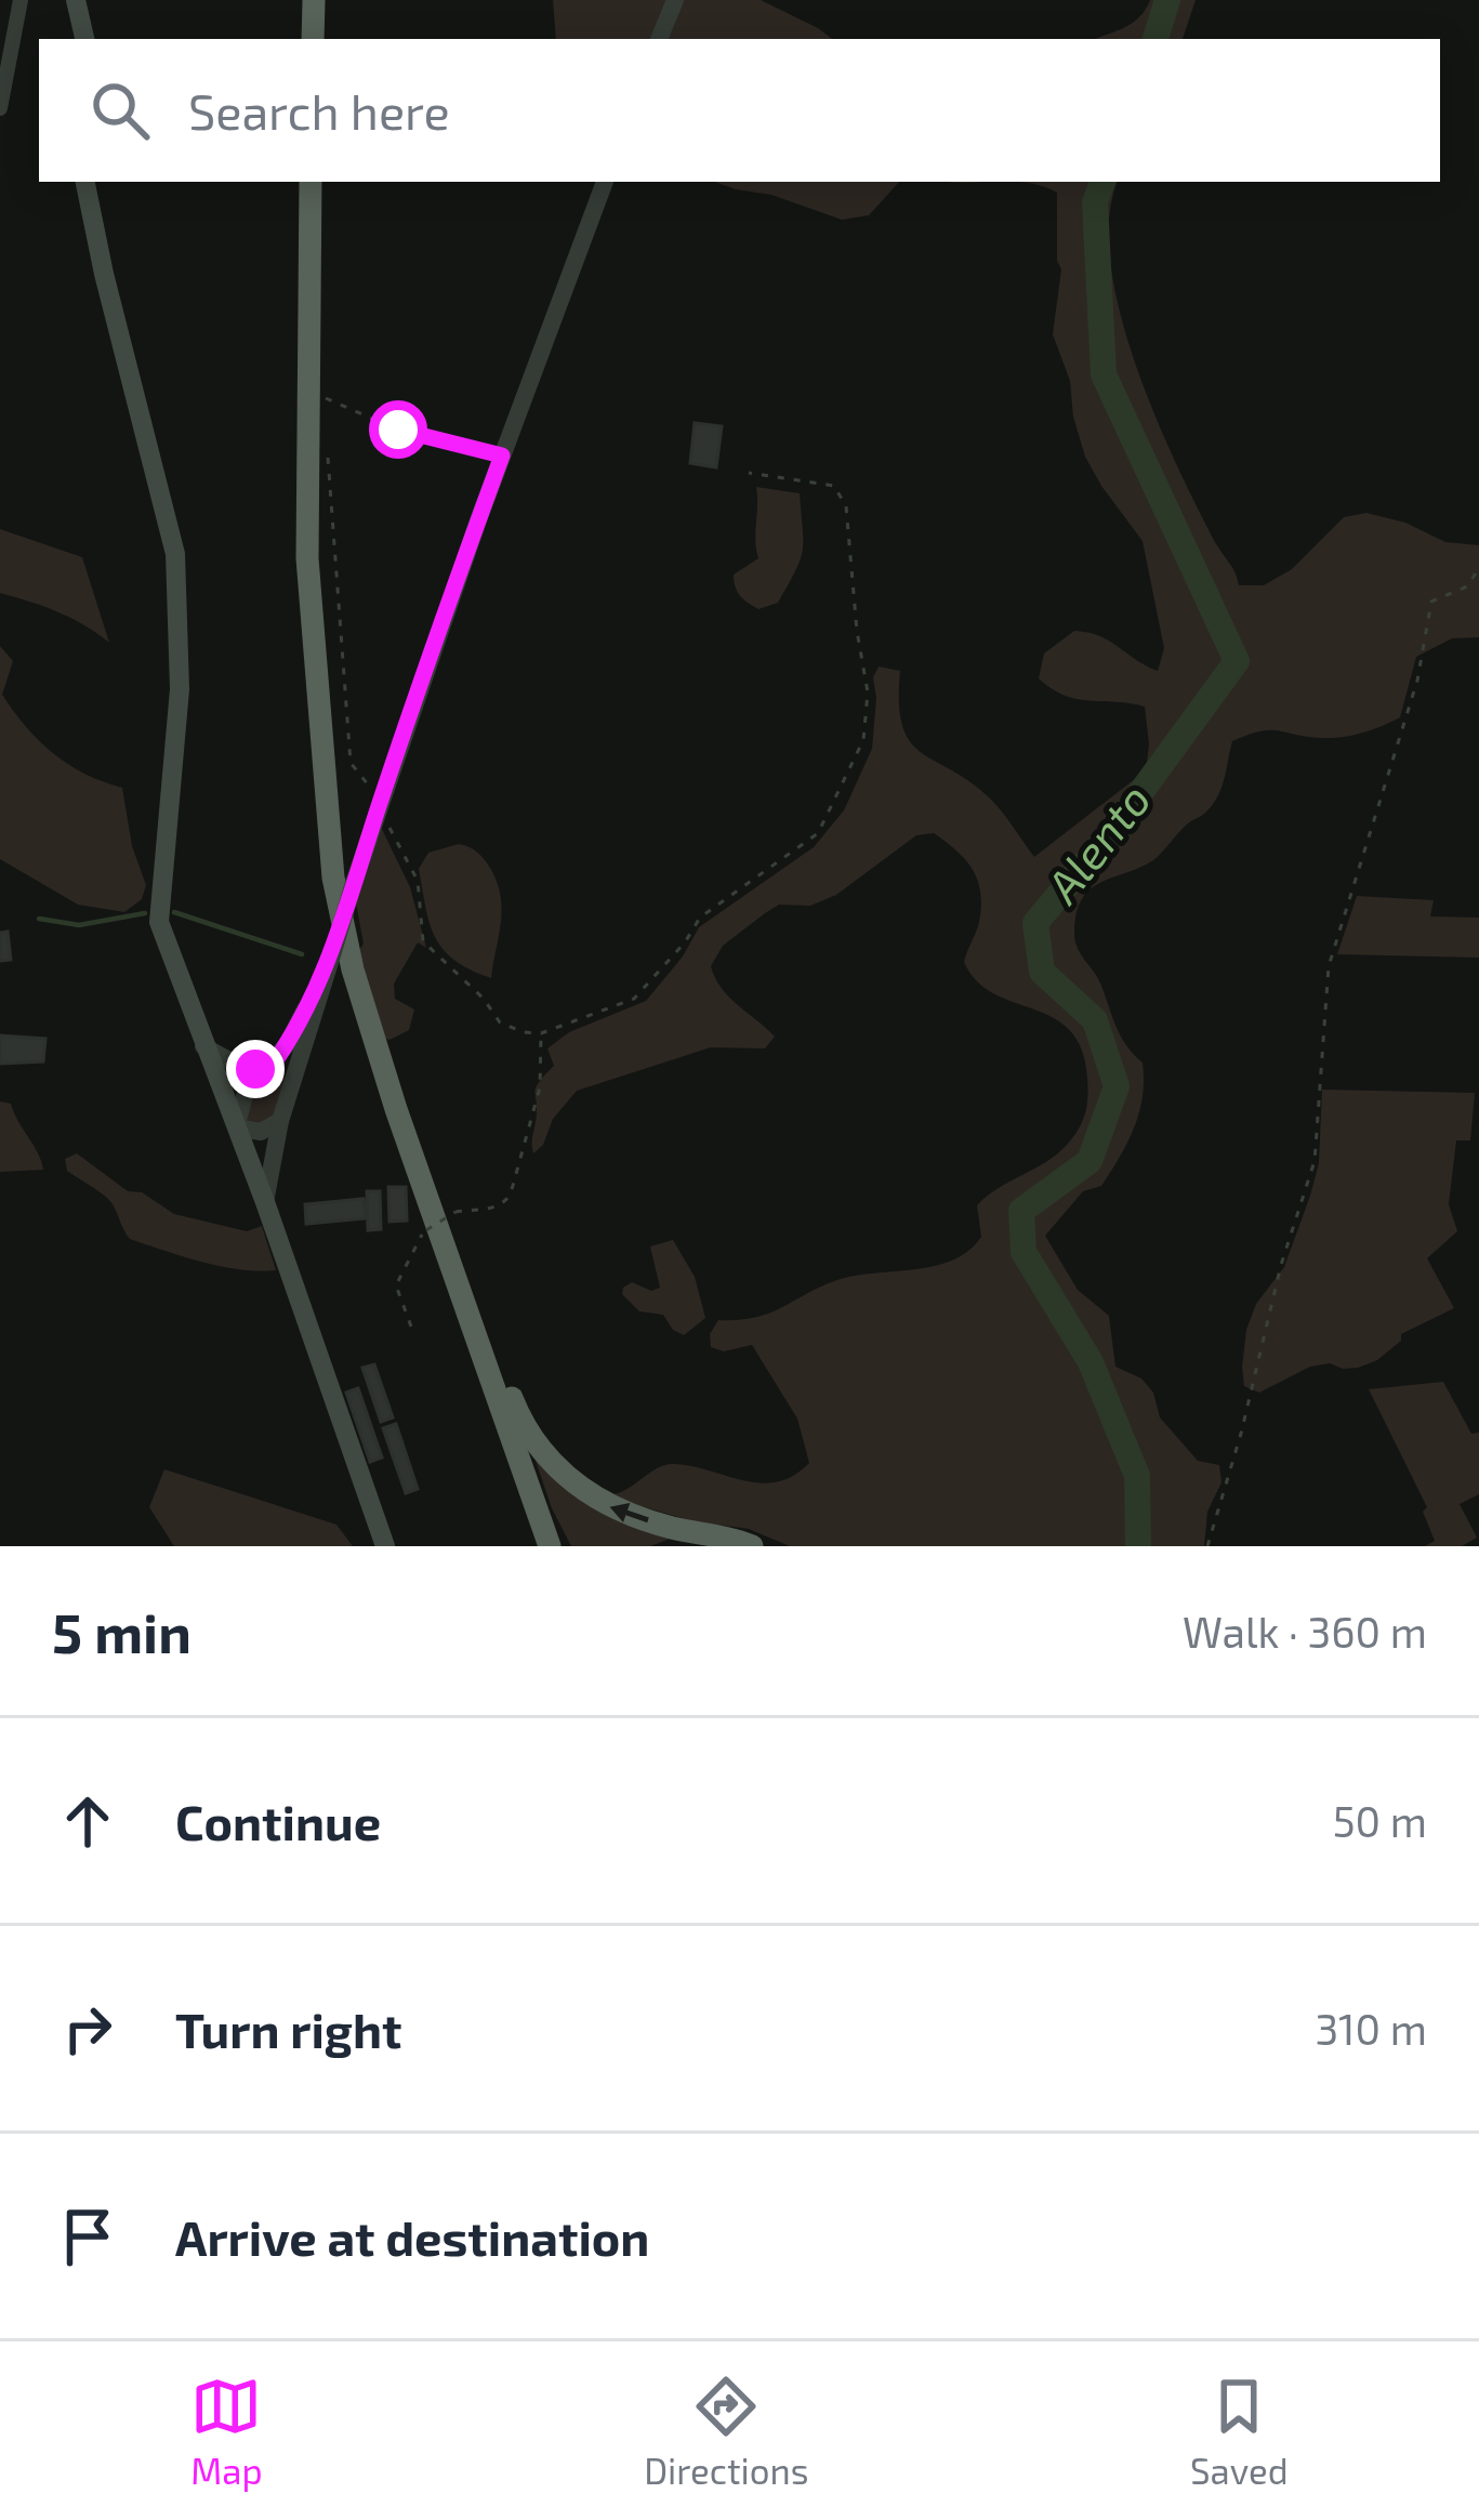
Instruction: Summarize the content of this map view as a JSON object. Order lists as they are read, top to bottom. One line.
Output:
{"water":["Alento"],"page":{"search":"Search here","heading":["5 min","Walk · 360 m"],"list":[["Continue","50 m"],["Turn right","310 m"],"Arrive at destination"],"nav":["Map","Directions","Saved"]}}
